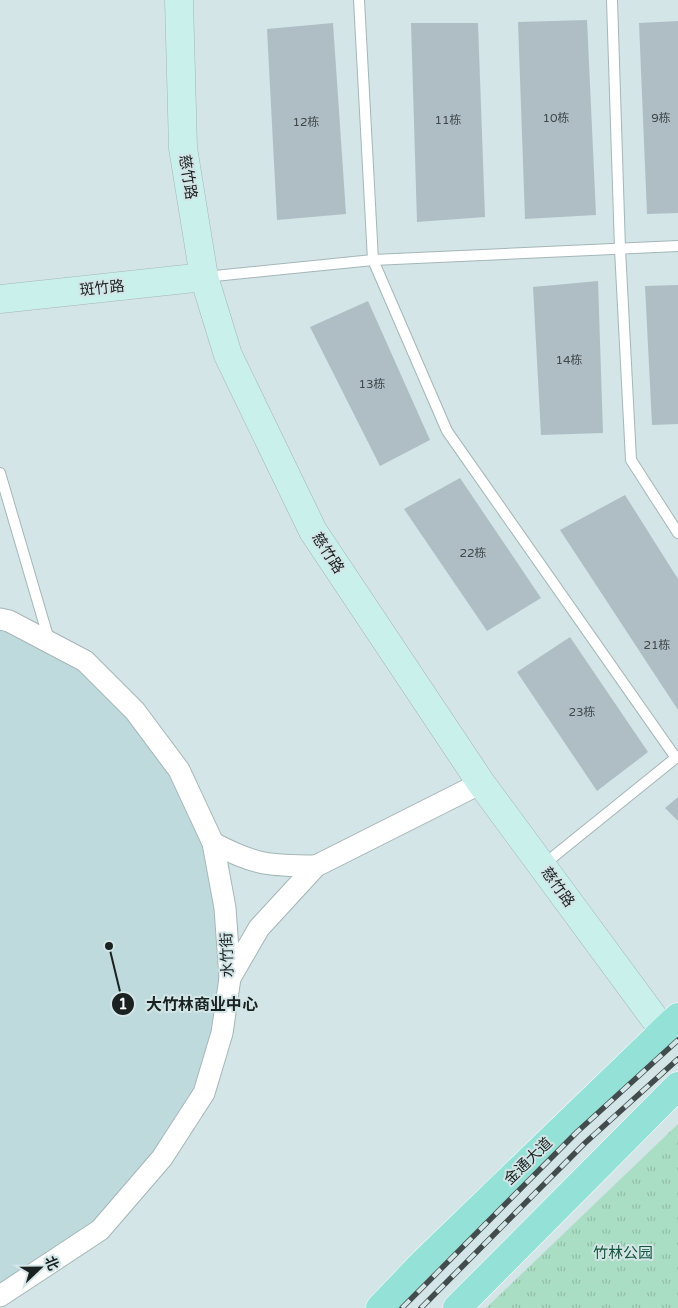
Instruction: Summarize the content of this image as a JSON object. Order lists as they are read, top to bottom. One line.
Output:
{"streets":{"main road":["金通大道"],"street":["慈竹路","斑竹路","水竹街"]},"crossings":[["慈竹路","斑竹路"],["慈竹路","金通大道"]],"parks":["竹林公园"],"places":["大竹林商业中心"],"house_numbers":["10栋","9栋","11栋","12栋","14栋","13栋","22栋","21栋","23栋"],"north":"right"}
